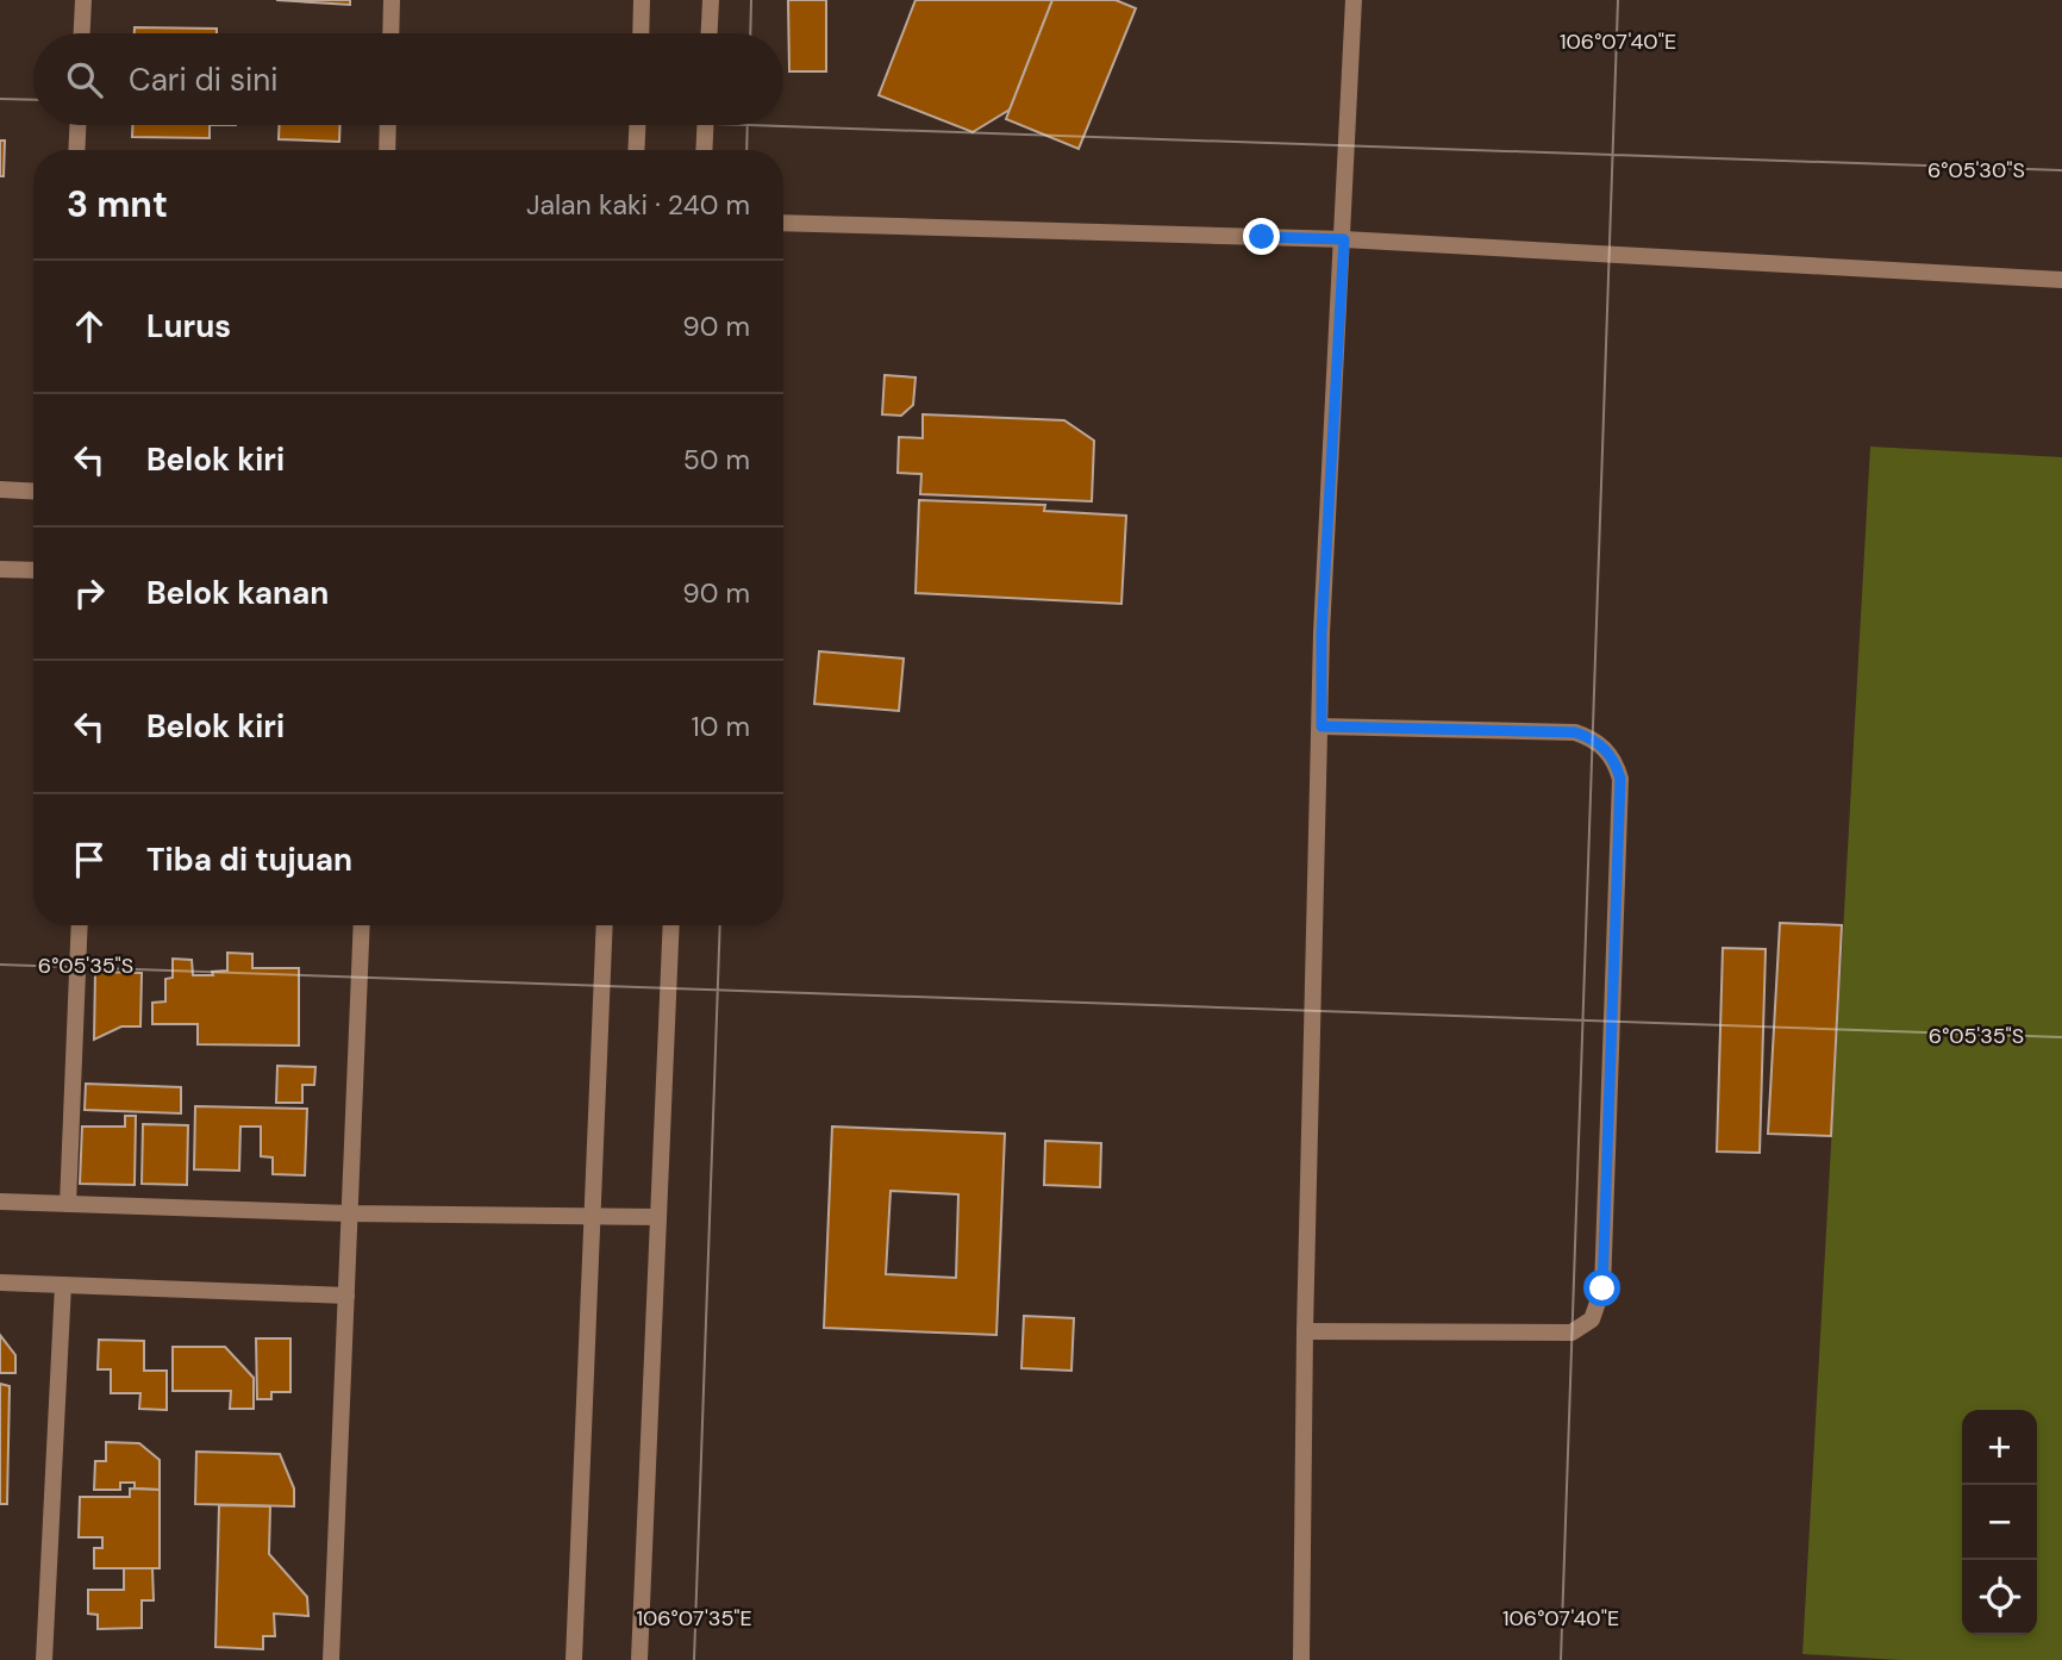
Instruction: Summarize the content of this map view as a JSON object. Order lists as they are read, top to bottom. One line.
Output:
{"page":{"search":"Cari di sini","heading":["3 mnt","Jalan kaki · 240 m"],"list":[["Lurus","90 m"],["Belok kiri","50 m"],["Belok kanan","90 m"],["Belok kiri","10 m"],"Tiba di tujuan"],"map_buttons":["+","−"]},"coordinates":["106°07'40\"E","6°05'30\"S","6°05'35\"S","106°07'35\"E"]}
